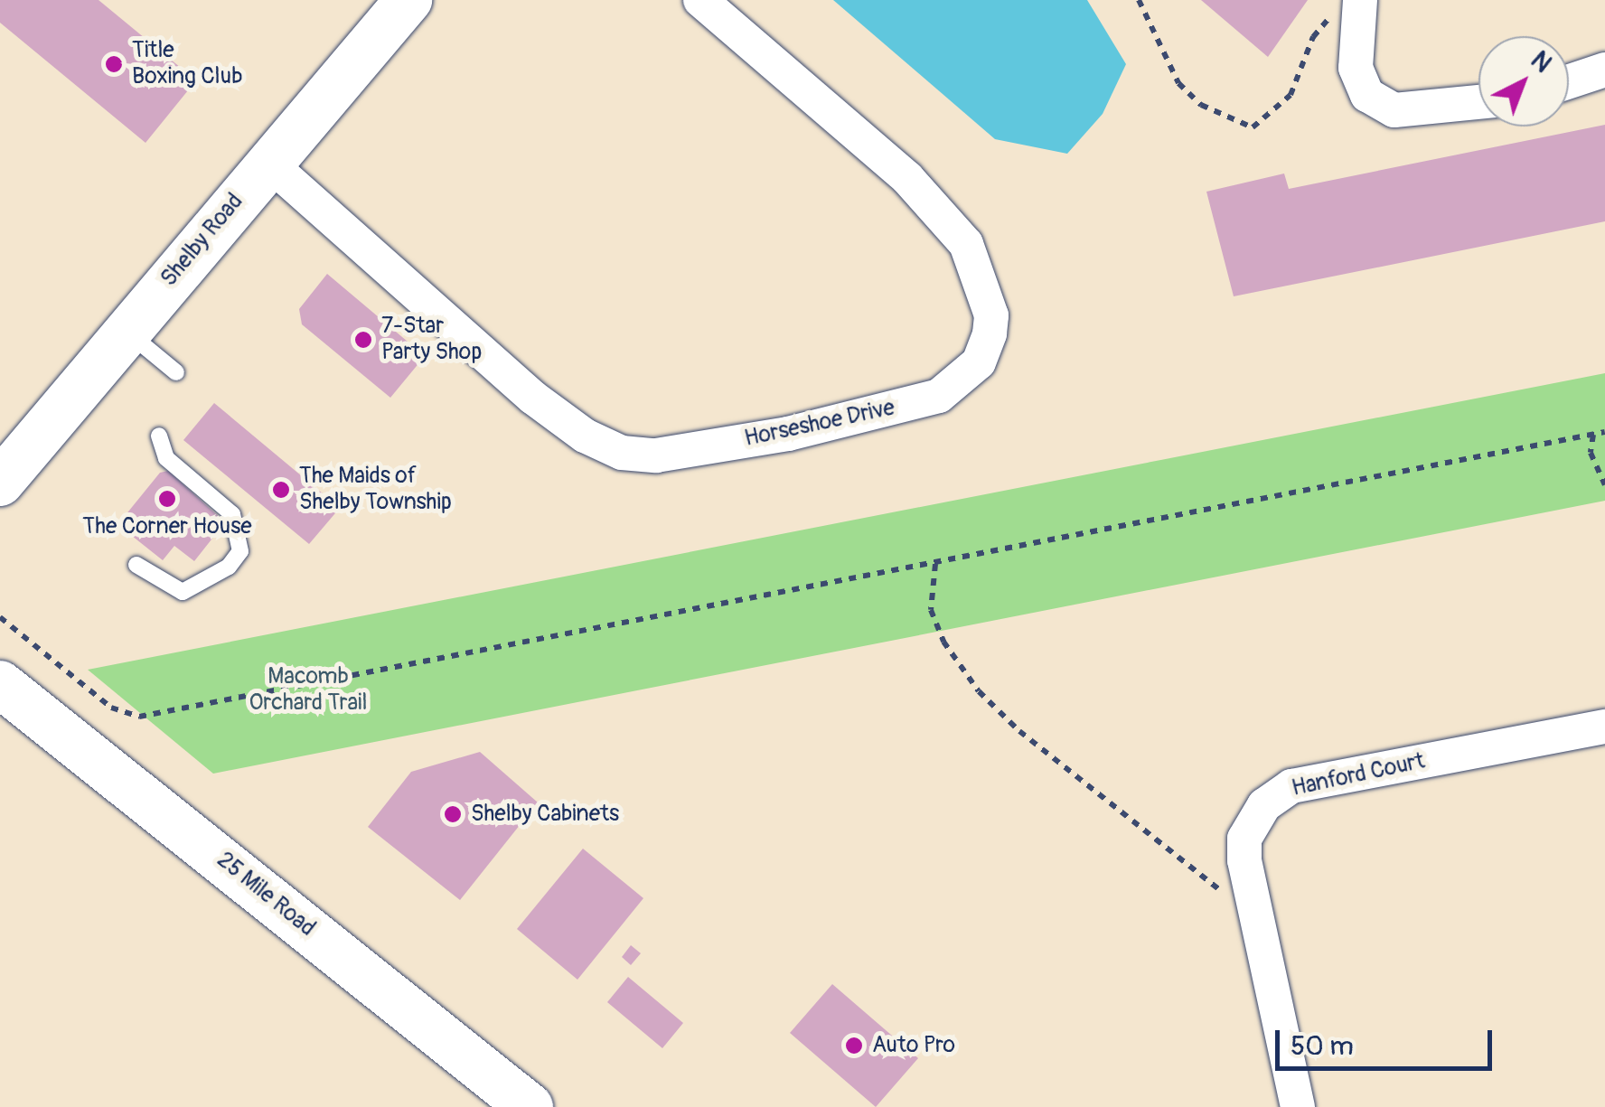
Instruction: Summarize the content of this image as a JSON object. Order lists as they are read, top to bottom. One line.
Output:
{"streets":{"street":["Shelby Road","Horseshoe Drive","Hanford Court","25 Mile Road"]},"crossings":[["Shelby Road","Horseshoe Drive"]],"parks":["Macomb Orchard Trail"],"places":["Title Boxing Club","7-Star Party Shop","The Maids of Shelby Township","The Corner House","Shelby Cabinets","Auto Pro"],"scale_bar":"50 m","north":"top right"}
